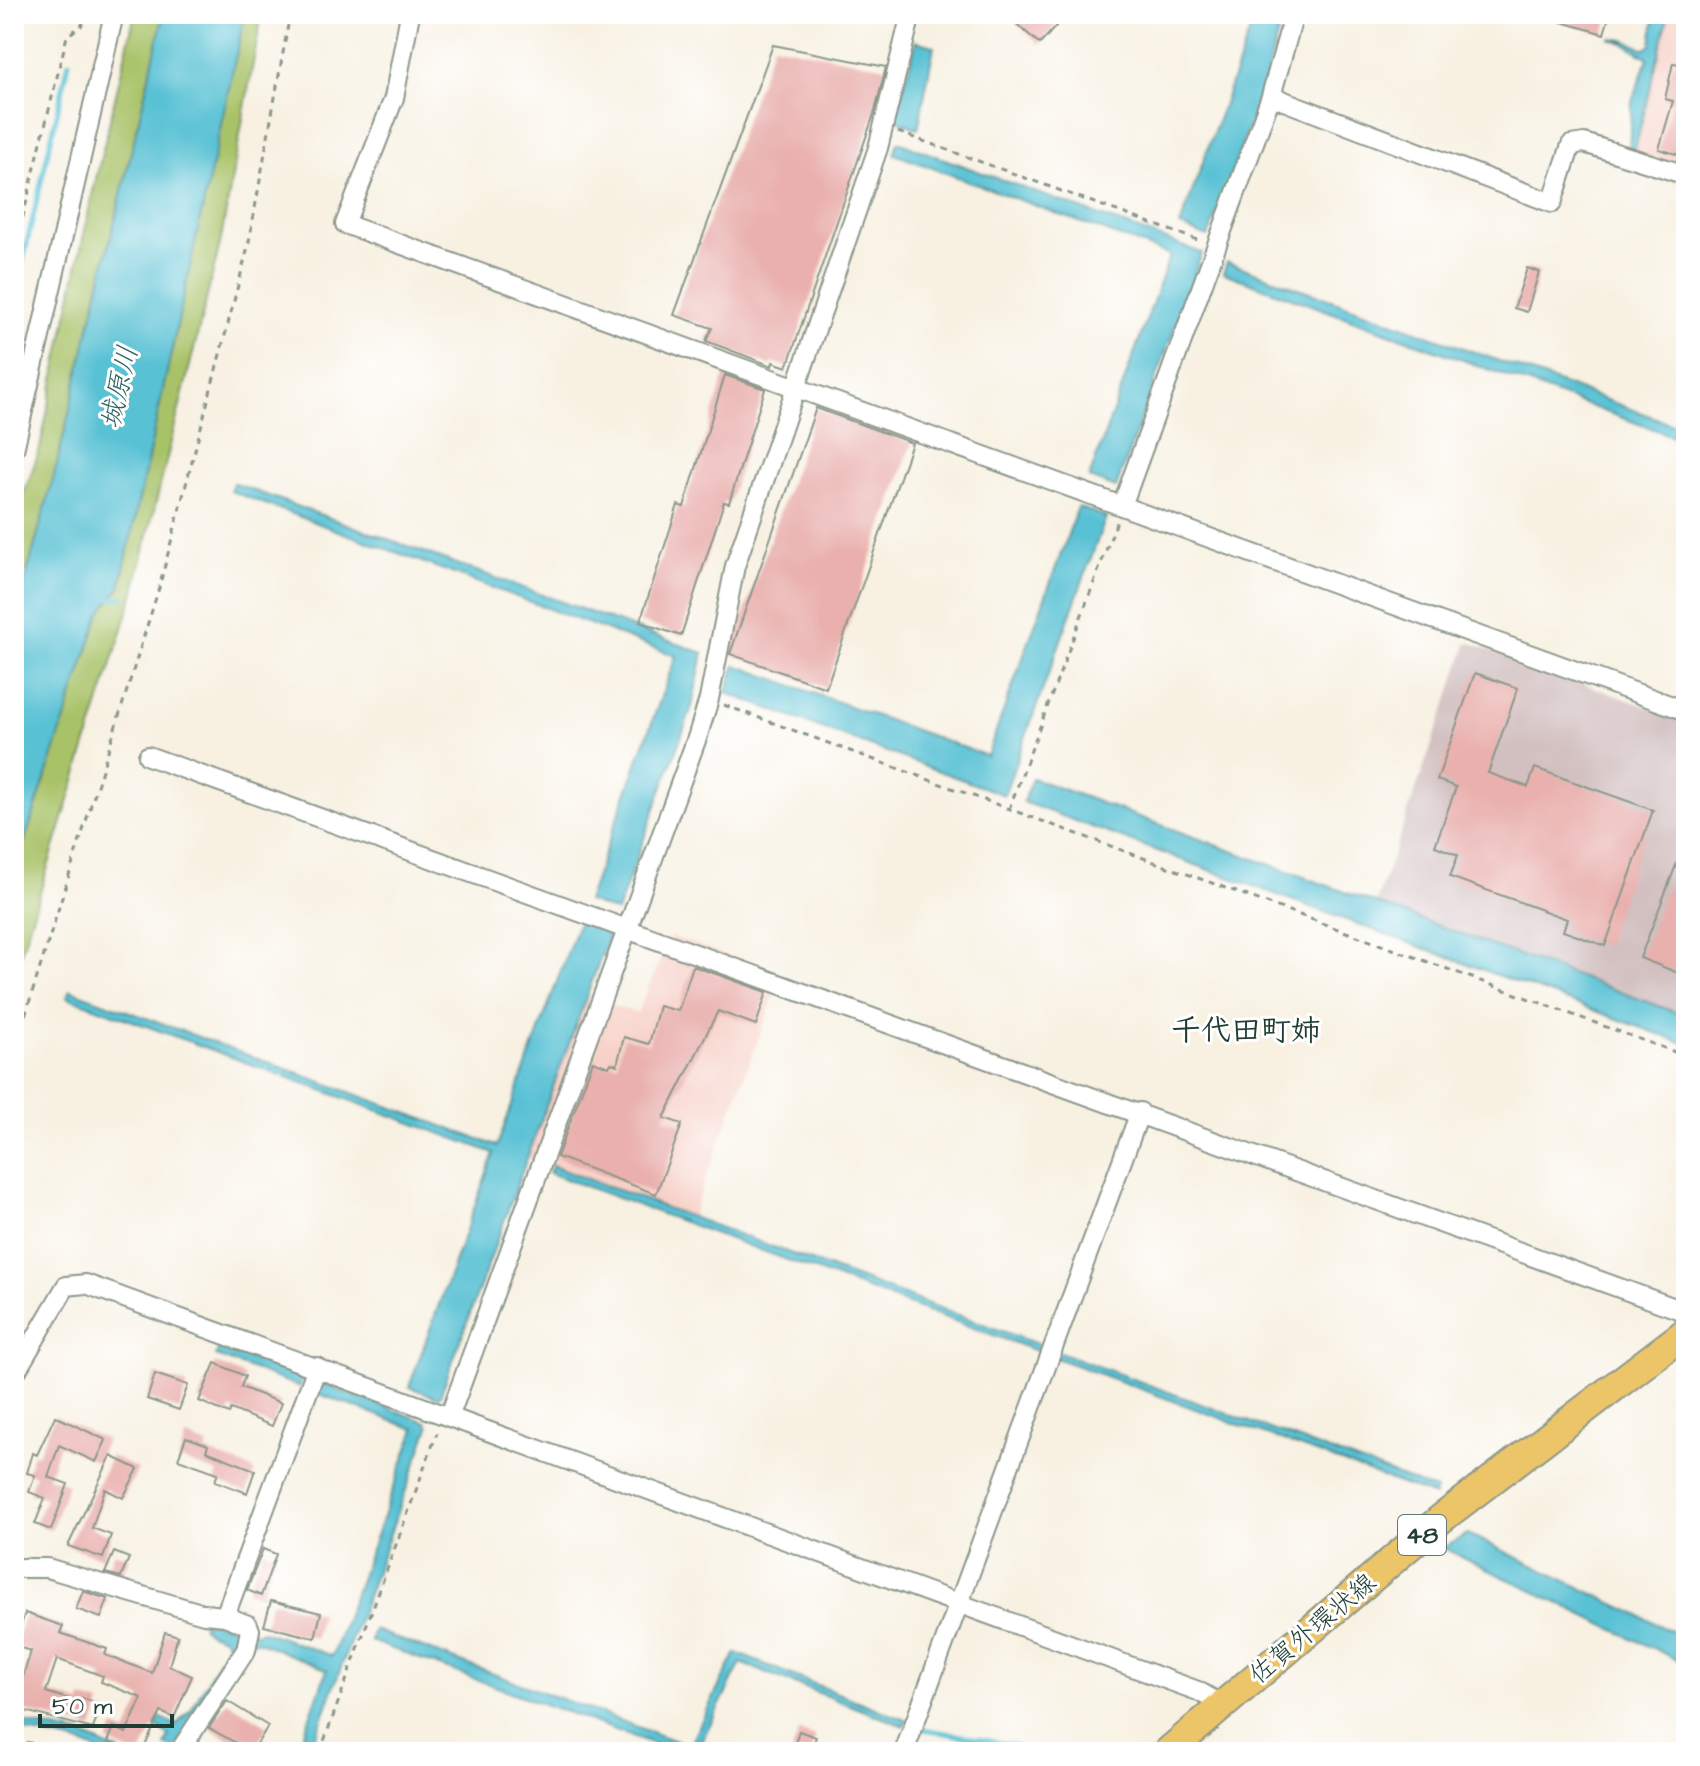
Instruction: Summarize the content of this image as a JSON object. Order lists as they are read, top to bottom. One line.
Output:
{"streets":{"main road":["48","佐賀外環状線"]},"districts":["千代田町姉"],"water":["城原川"],"scale_bar":"50 m"}
